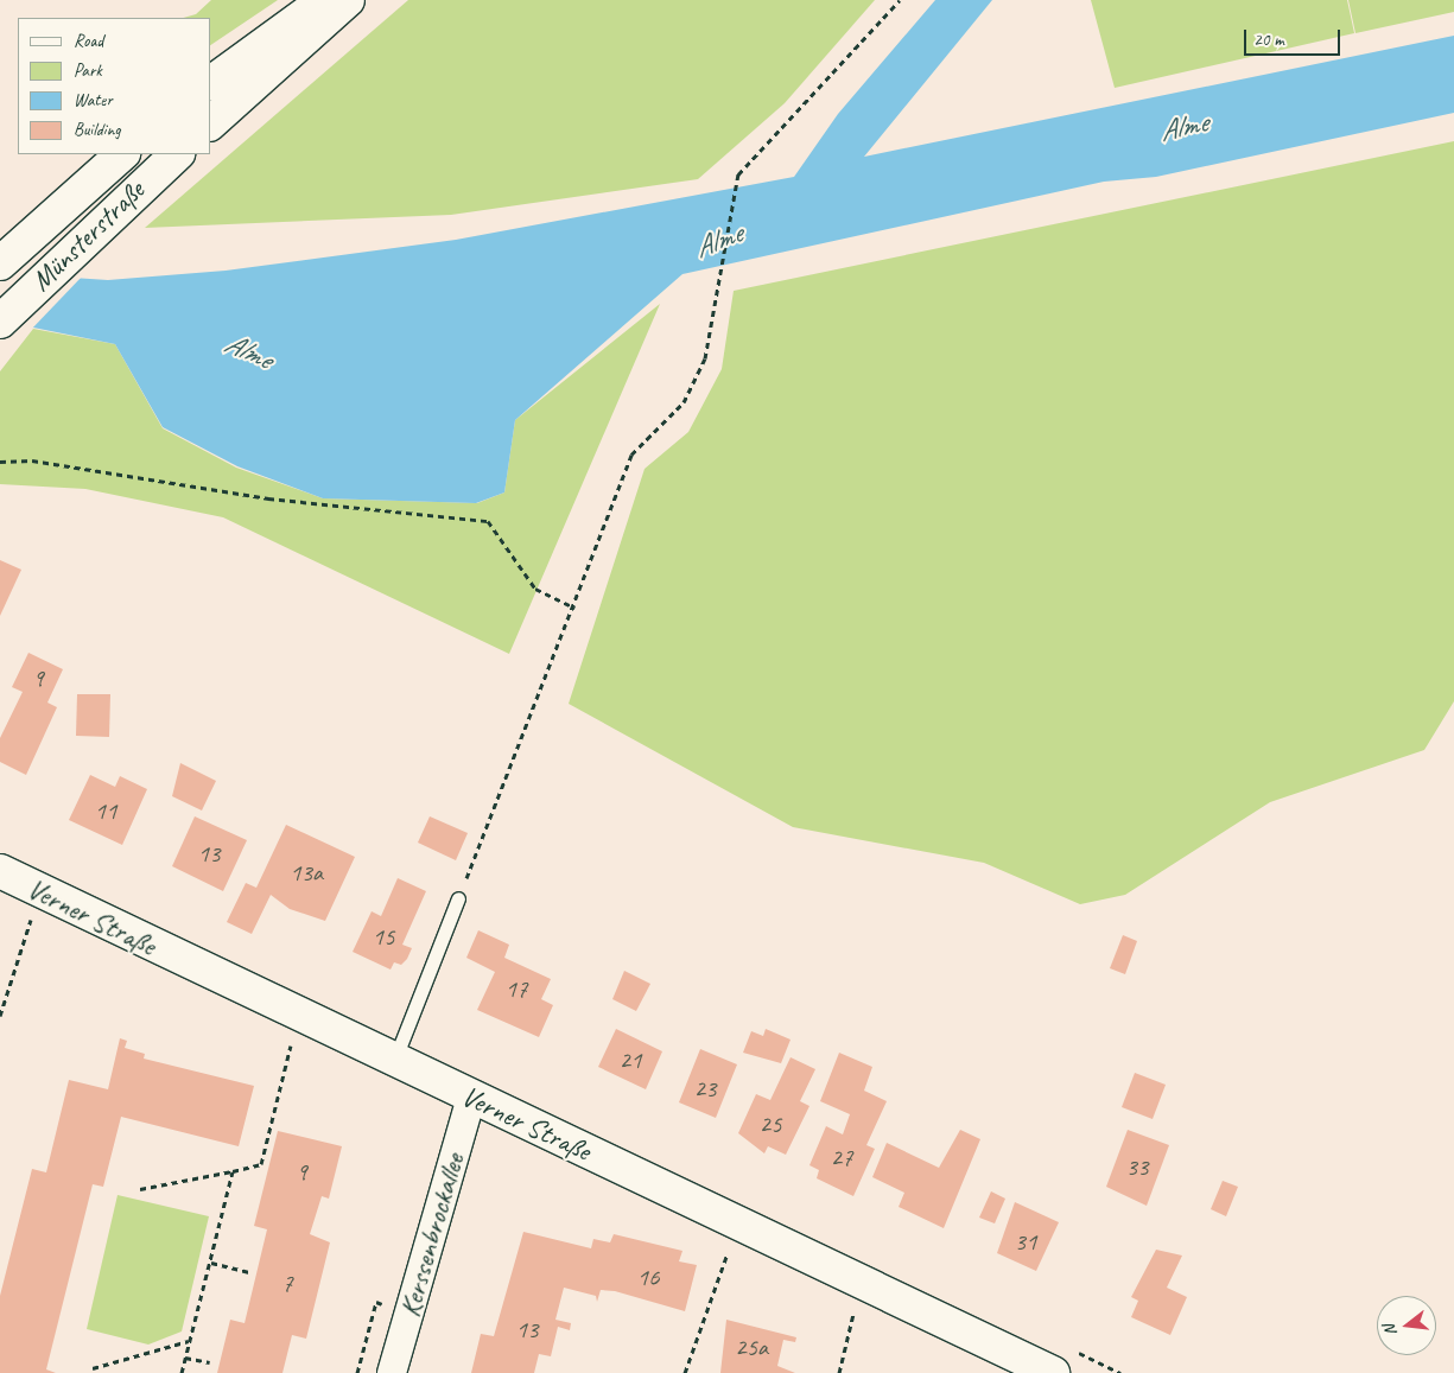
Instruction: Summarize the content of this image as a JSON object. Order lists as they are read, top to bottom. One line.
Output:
{"streets":{"main road":["Münsterstraße","Verner Straße"],"street":["Kerssenbrockallee"]},"crossings":[["Verner Straße","Kerssenbrockallee"]],"water":["Alme"],"house_numbers":["9","11","13","13a","15","17","21","23","25","27","33","9","31","16","7","13","25a"],"legend":["Road","Park","Water","Building"],"scale_bar":"20 m","north":"left"}
